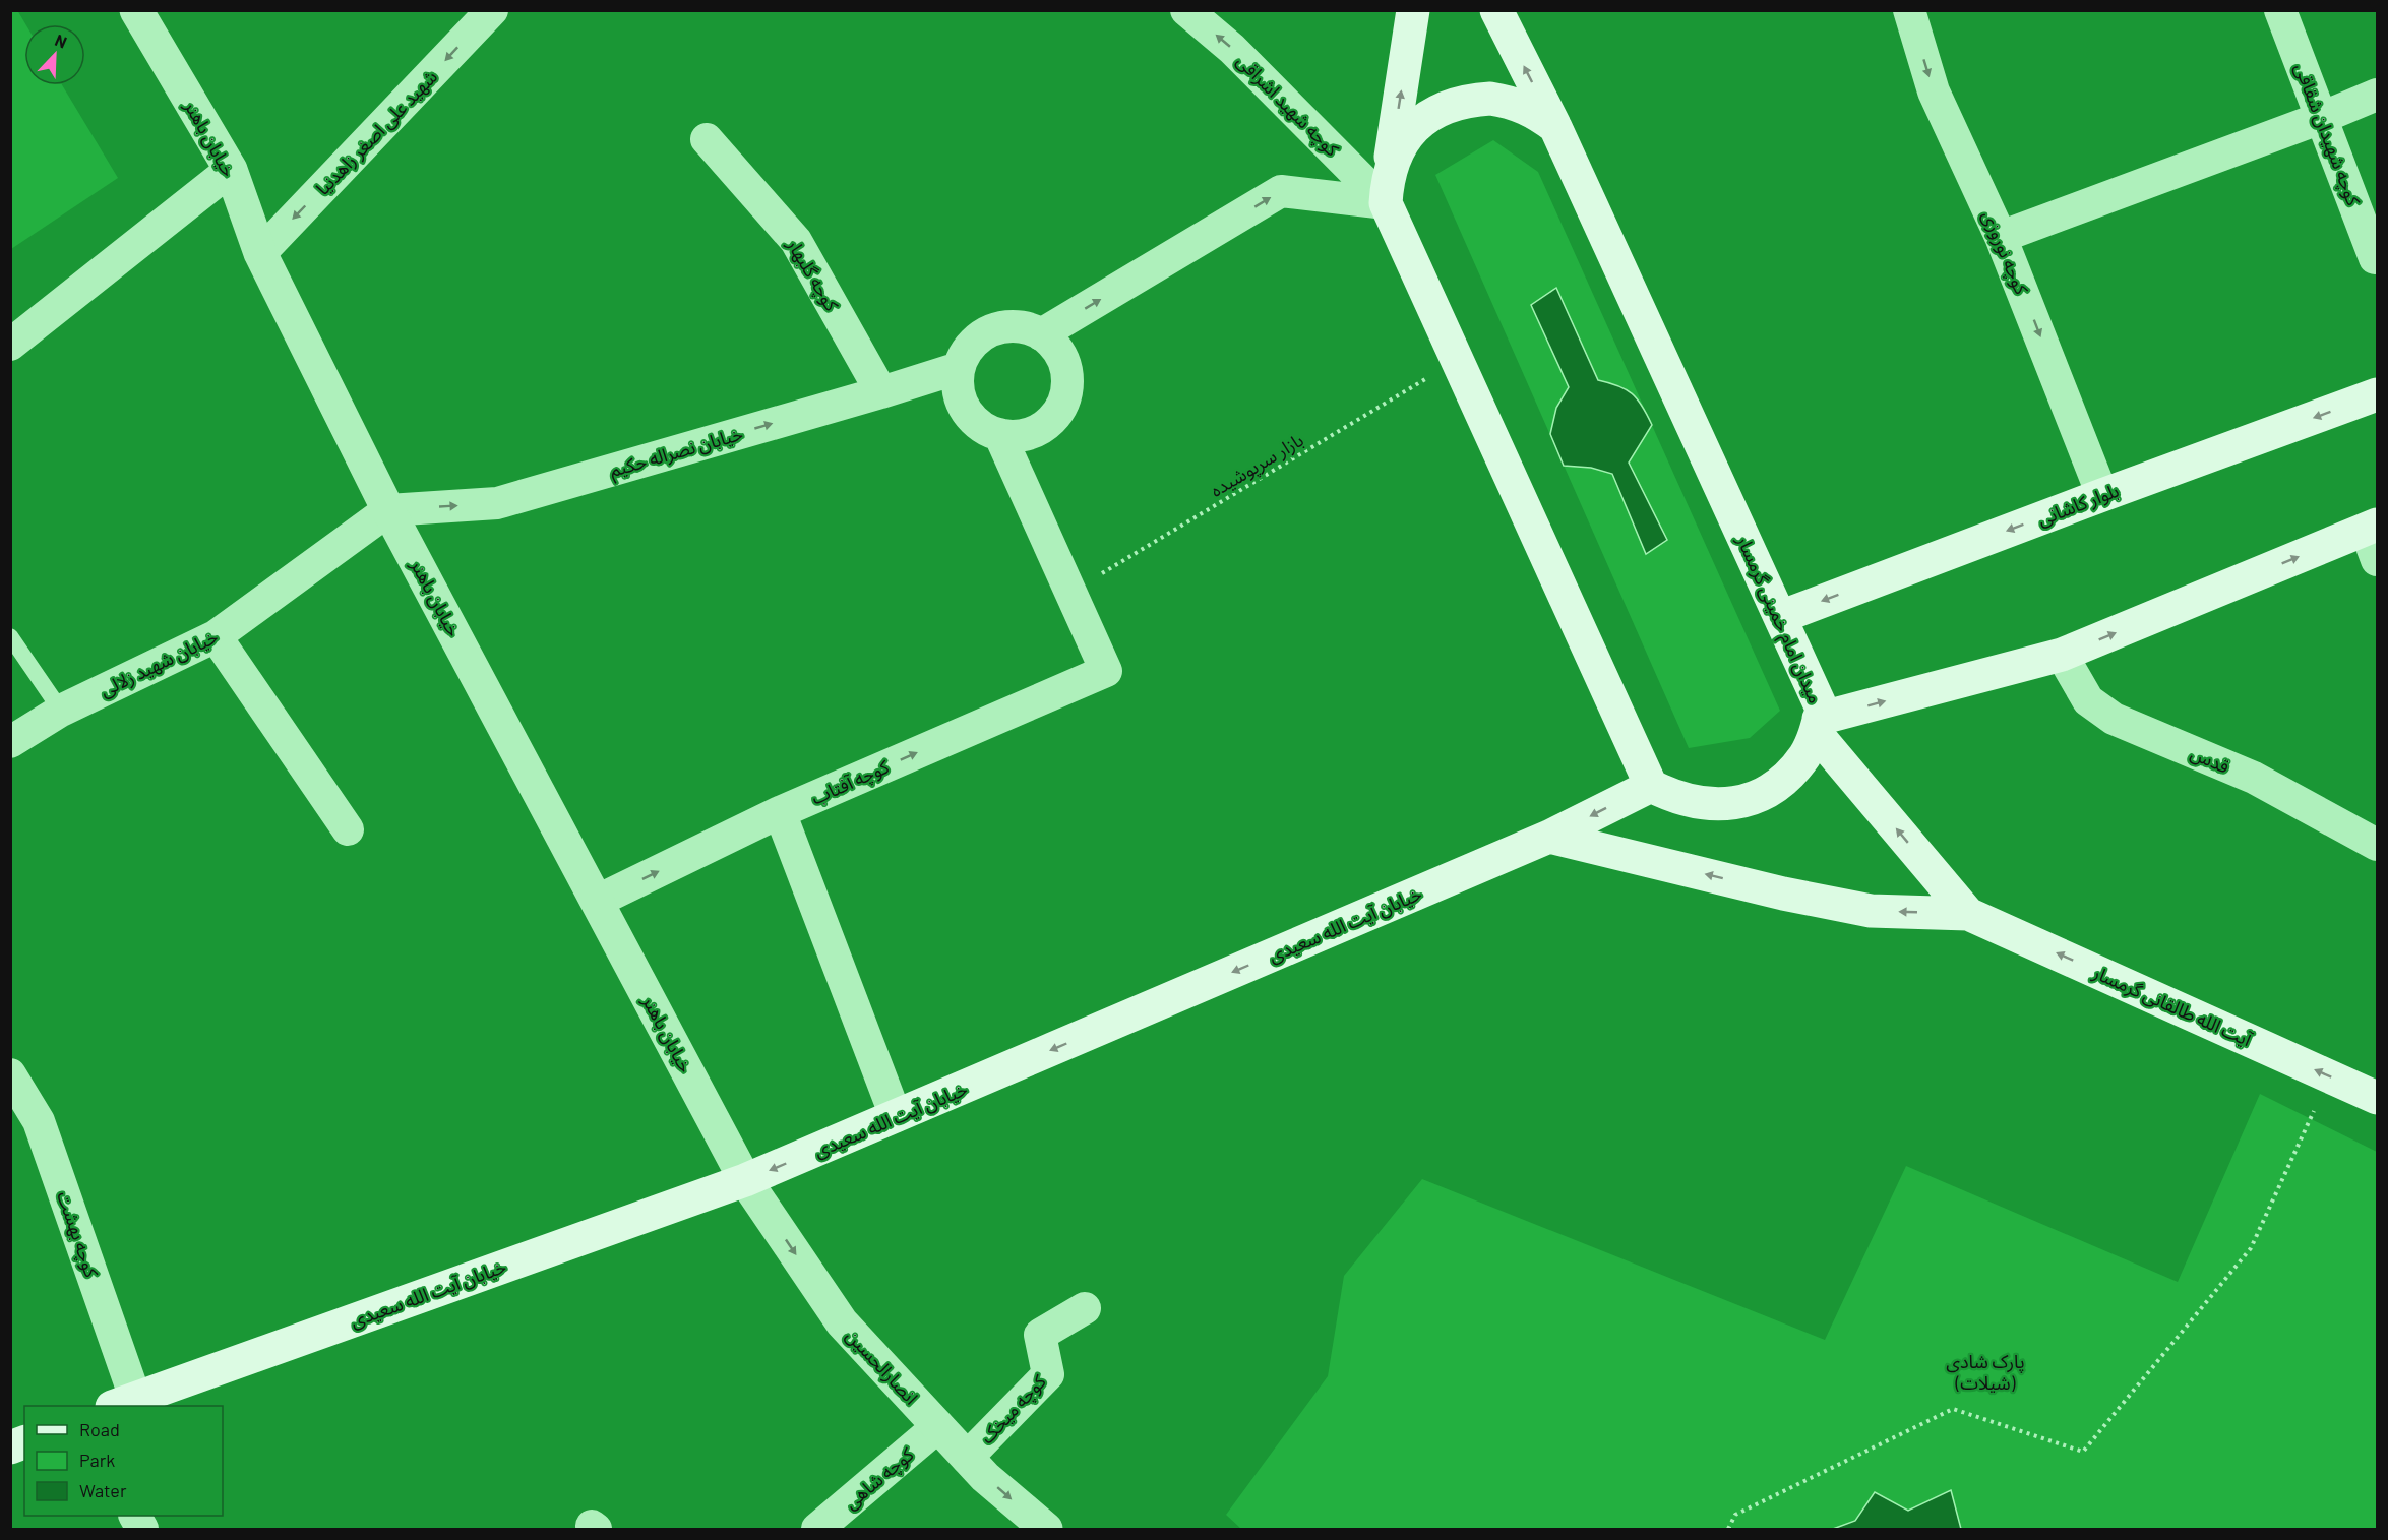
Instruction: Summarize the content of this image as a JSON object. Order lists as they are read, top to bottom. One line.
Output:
{"streets":{"main road":["بلوار کاشانی","میدان امام خمینی گرمسار","خیابان آیت الله سعیدی","آیت الله طالقانی گرمسار"],"street":["کوچه شهید اشراقی","شهید علی اصغر زاهدنیا","کوچه شهیدان شقاقی","خیابان باهنر","کوچه نوروزی","کوچه گلبهار","خیابان نصراله حکیم","خیابان شهید زلالی","قدس","کوچه آفتاب","کوچه بهشت","انصارالحسین","کوچه میخک","کوچه شاهی"],"path":["بازار سرپوشیده"]},"crossings":[["شهید علی اصغر زاهدنیا","خیابان باهنر"],["خیابان باهنر","خیابان نصراله حکیم"],["خیابان باهنر","خیابان شهید زلالی"],["خیابان باهنر","کوچه آفتاب"],["خیابان باهنر","خیابان آیت الله سعیدی"],["خیابان باهنر","انصارالحسین"],["کوچه نوروزی","بلوار کاشانی"],["کوچه گلبهار","خیابان نصراله حکیم"],["خیابان نصراله حکیم","خیابان شهید زلالی"],["بازار سرپوشیده","کوچه آفتاب"],["بلوار کاشانی","میدان امام خمینی گرمسار"],["خیابان آیت الله سعیدی","کوچه بهشت"],["خیابان آیت الله سعیدی","انصارالحسین"],["انصارالحسین","کوچه میخک"],["انصارالحسین","کوچه شاهی"]],"one_way":["کوچه شهید اشراقی","شهید علی اصغر زاهدنیا","کوچه نوروزی","خیابان نصراله حکیم","کوچه آفتاب","خیابان آیت الله سعیدی","آیت الله طالقانی گرمسار","انصارالحسین"],"parks":["پارک شادی (شیلات)"],"legend":["Road","Park","Water"],"north":"top right"}
